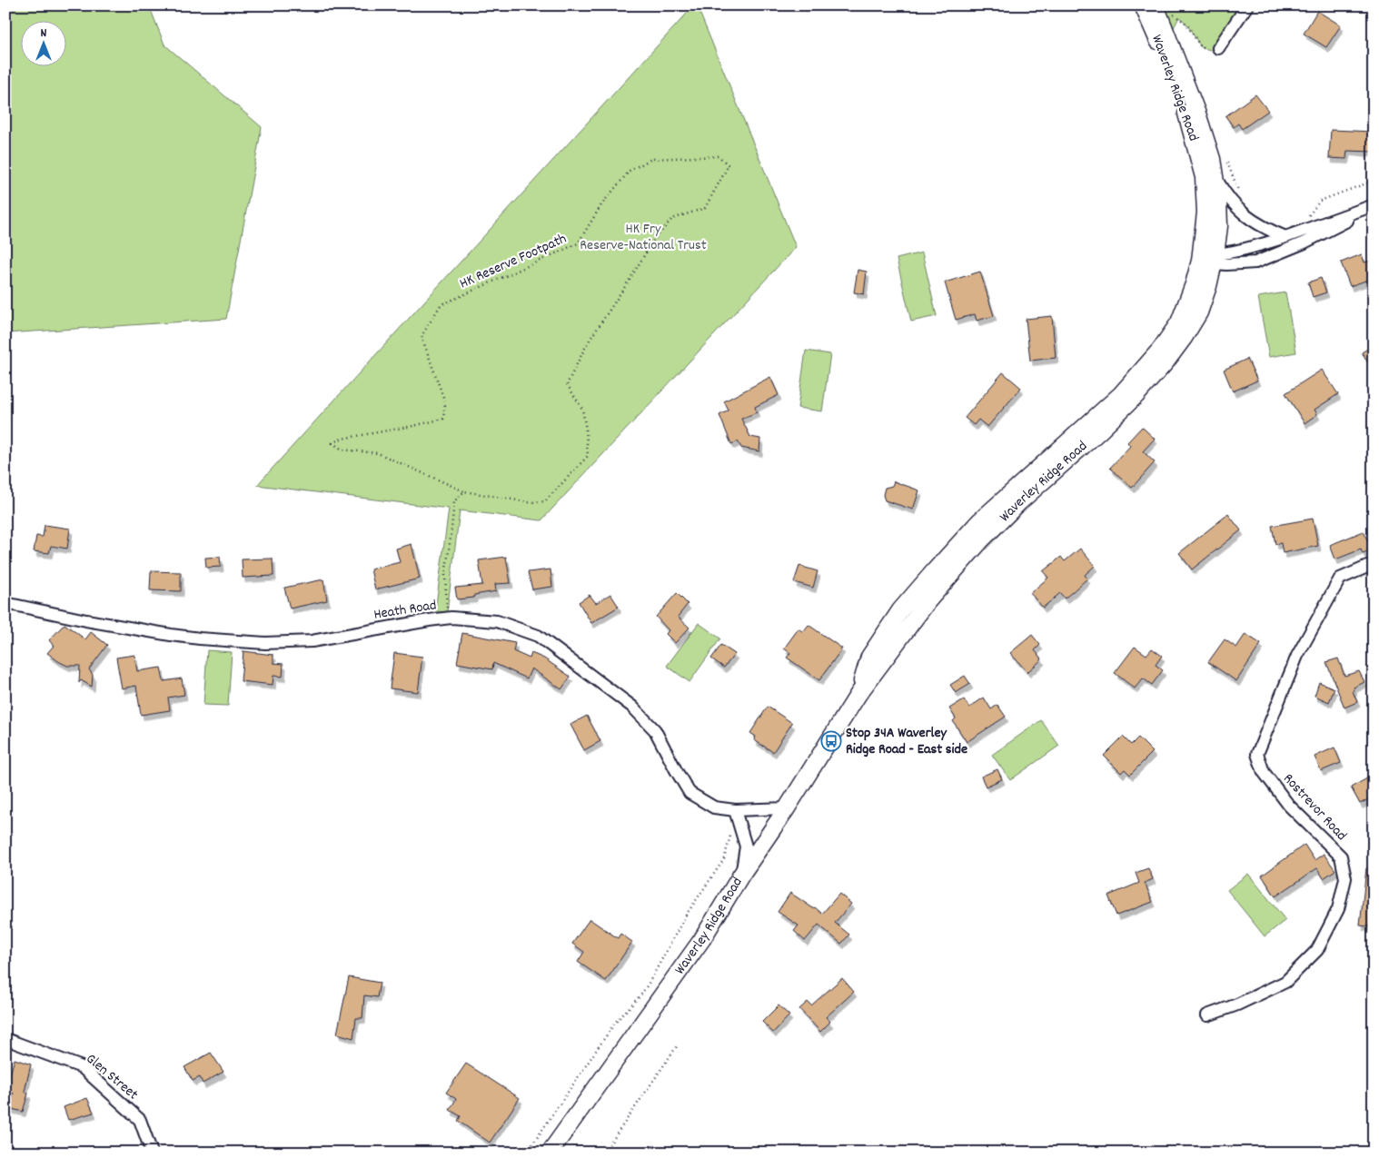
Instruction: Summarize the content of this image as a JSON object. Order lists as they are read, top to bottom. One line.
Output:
{"streets":{"main road":["Waverley Ridge Road"],"street":["Heath Road","Rostrevor Road","Glen Street"],"path":["HK Reserve Footpath"]},"crossings":[["Waverley Ridge Road","Heath Road"]],"parks":["HK Fry Reserve-National Trust"],"places":{"bus stop":["Stop 34A Waverley Ridge Road - East side"]},"north":"top"}
